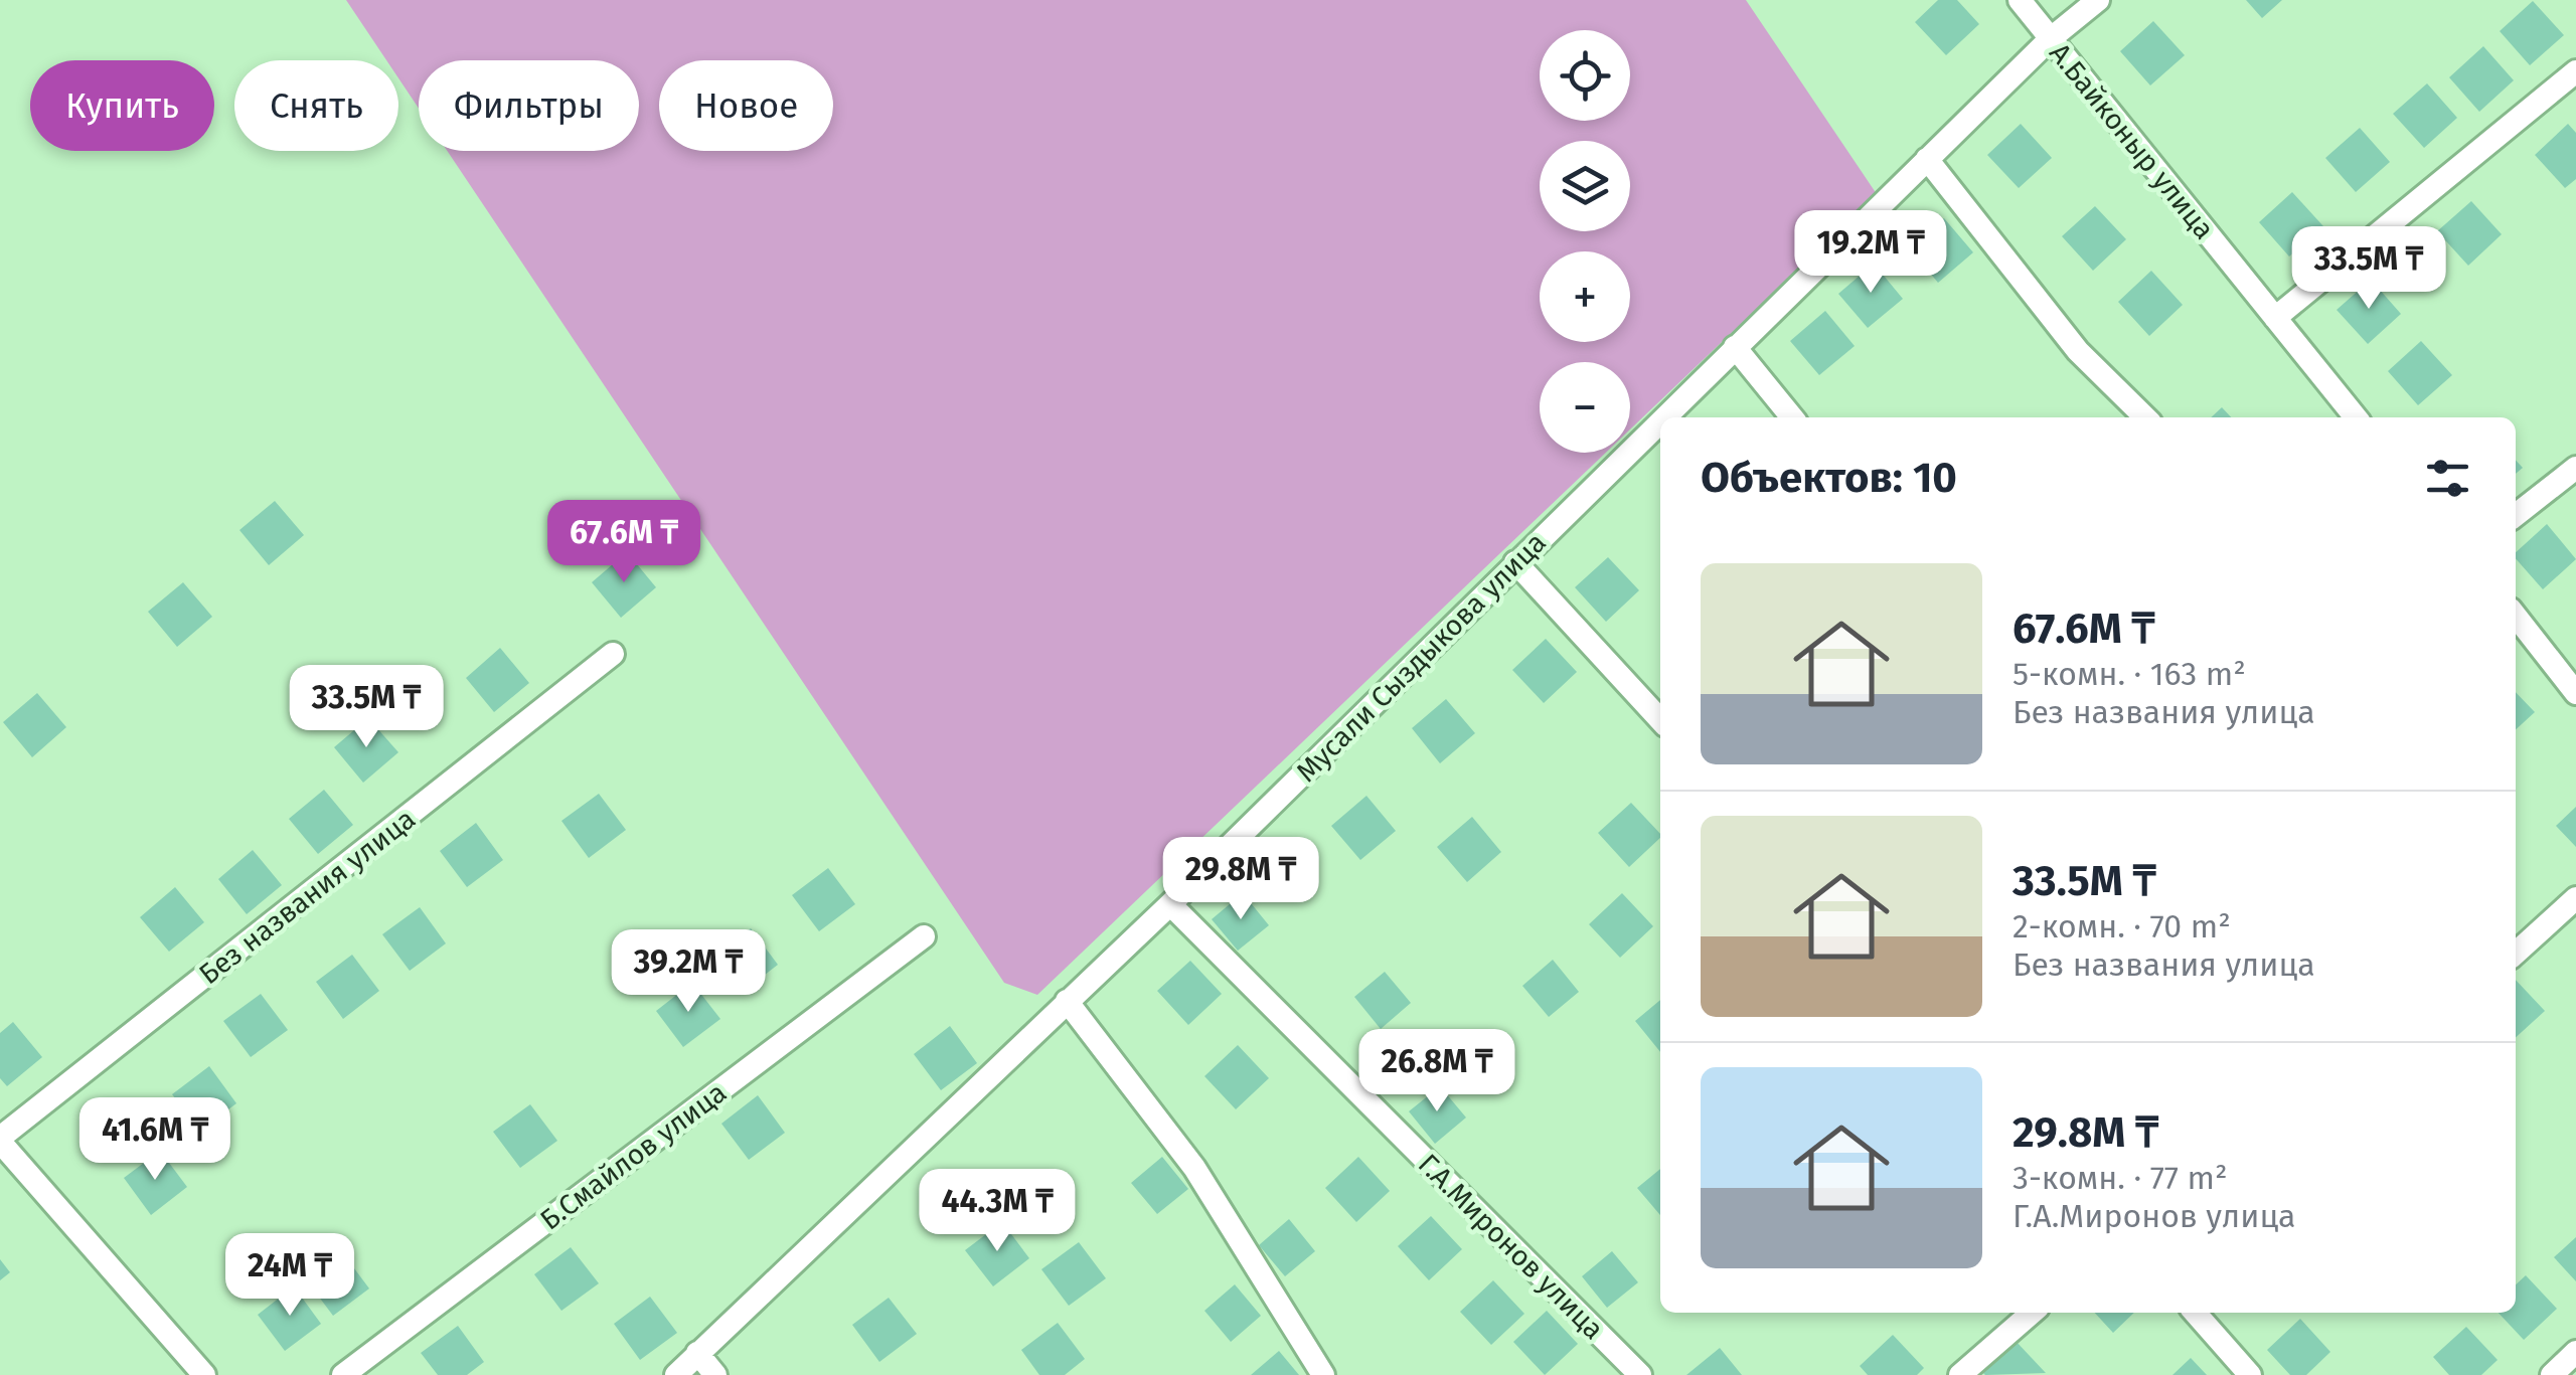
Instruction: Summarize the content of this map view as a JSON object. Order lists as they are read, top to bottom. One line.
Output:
{"streets":{"street":["А.Байконыр улица","Мусали Сыздыкова улица","Без названия улица","Б.Смайлов улица","Г.А.Миронов улица"]},"crossings":[["А.Байконыр улица","Мусали Сыздыкова улица"],["Мусали Сыздыкова улица","Г.А.Миронов улица"]],"page":{"map_buttons":["+","−"],"chip":["Купить","Снять","Фильтры","Новое"],"price":["19.2M ₸","33.5M ₸","67.6M ₸","33.5M ₸","29.8M ₸","39.2M ₸","26.8M ₸","41.6M ₸","44.3M ₸","24M ₸"],"heading":"Объектов: 10","list":[{"name":"67.6M ₸","note":"5-комн. · 163 m² · Без названия улица"},{"name":"33.5M ₸","note":"2-комн. · 70 m² · Без названия улица"},{"name":"29.8M ₸","note":"3-комн. · 77 m² · Г.А.Миронов улица"}]}}
